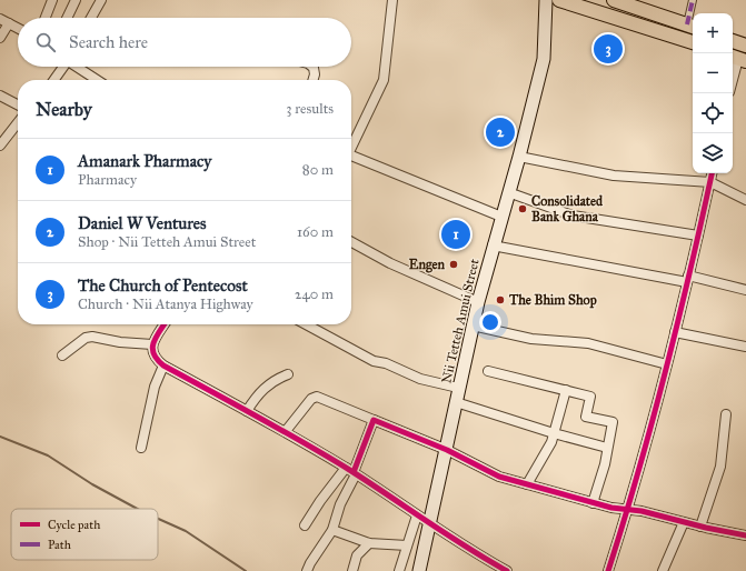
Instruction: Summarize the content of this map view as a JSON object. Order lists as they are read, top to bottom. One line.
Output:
{"streets":{"main road":["Nii Tetteh Amui Street"]},"places":["Consolidated Bank Ghana","Engen","The Bhim Shop"],"legend":["Cycle path","Path"],"page":{"map_buttons":["+","−"],"search":"Search here","pins":["3","2","1"],"heading":["Nearby","3 results"],"list":[{"mark":"1","name":"Amanark Pharmacy","note":"Pharmacy","value":"80 m"},{"mark":"2","name":"Daniel W Ventures","note":"Shop · Nii Tetteh Amui Street","value":"160 m"},{"mark":"3","name":"The Church of Pentecost","note":"Church · Nii Atanya Highway","value":"240 m"}]}}
